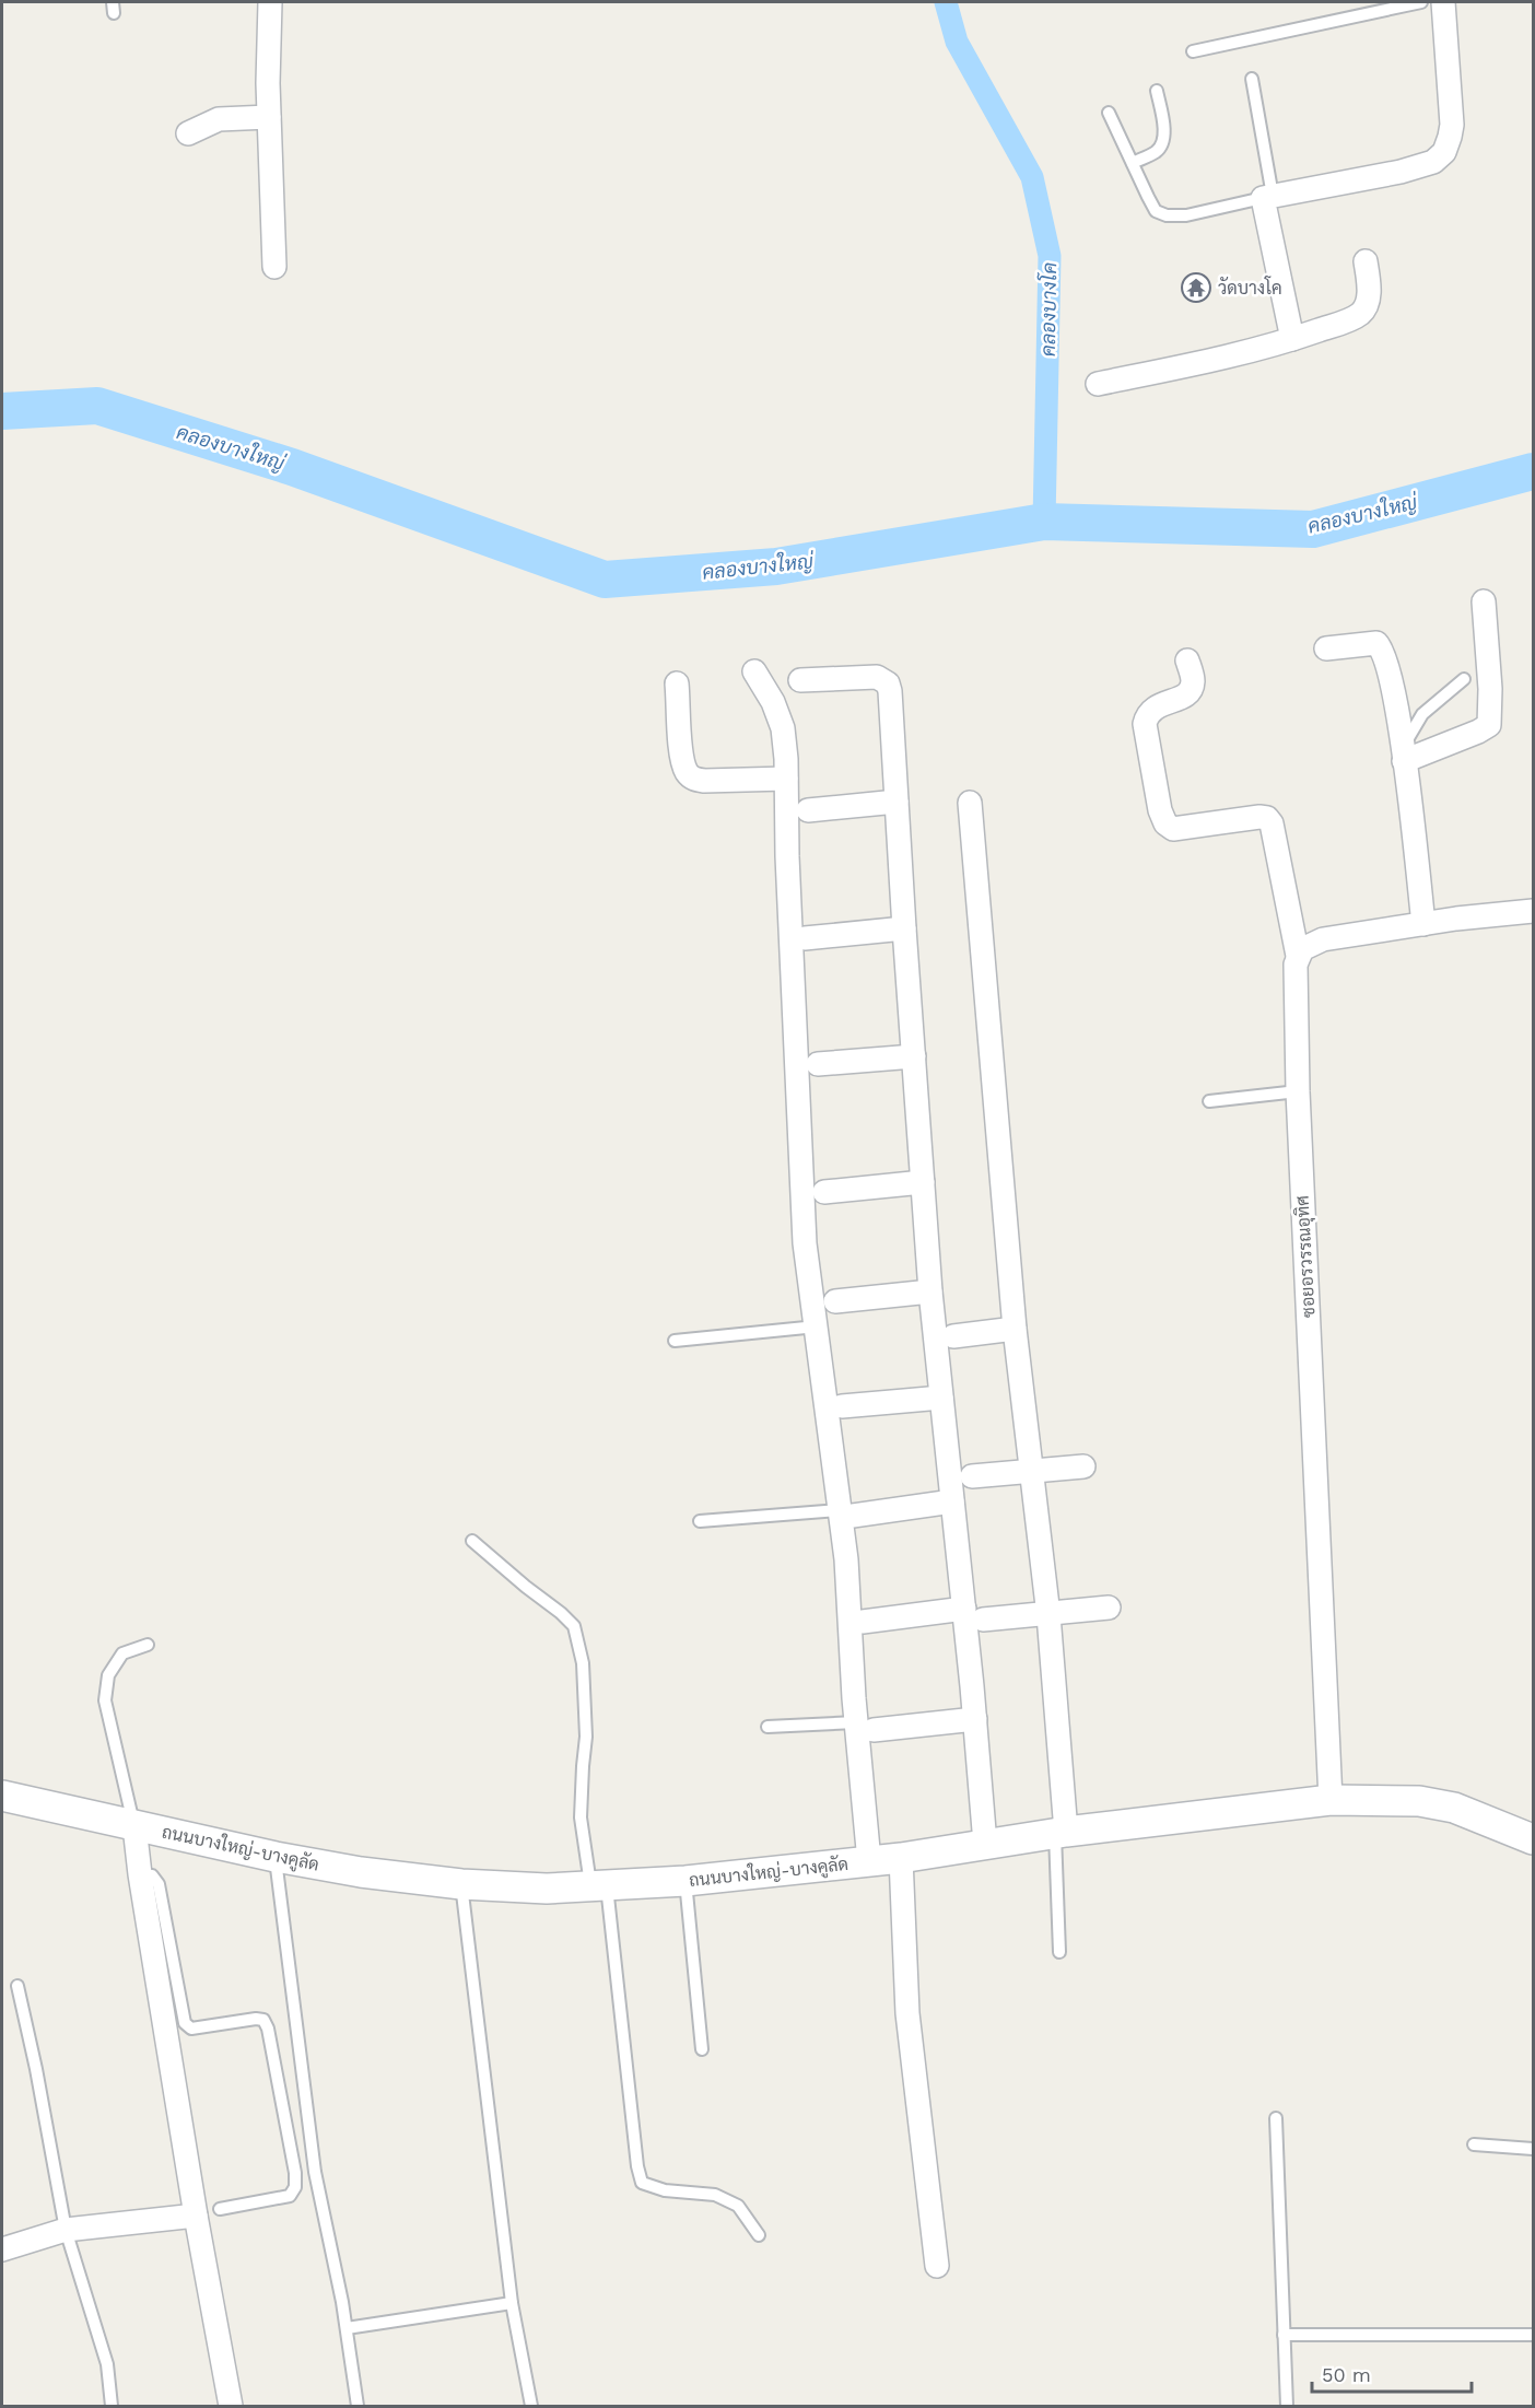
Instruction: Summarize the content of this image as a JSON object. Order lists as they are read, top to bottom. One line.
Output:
{"streets":{"street":["ซอยอรวรรณอุทิศ","ถนนบางใหญ่-บางคูลัด"]},"crossings":[["ซอยอรวรรณอุทิศ","ถนนบางใหญ่-บางคูลัด"]],"water":["คลองบางโค","คลองบางใหญ่"],"places":{"temple":["วัดบางโค"]},"scale_bar":"50 m"}
